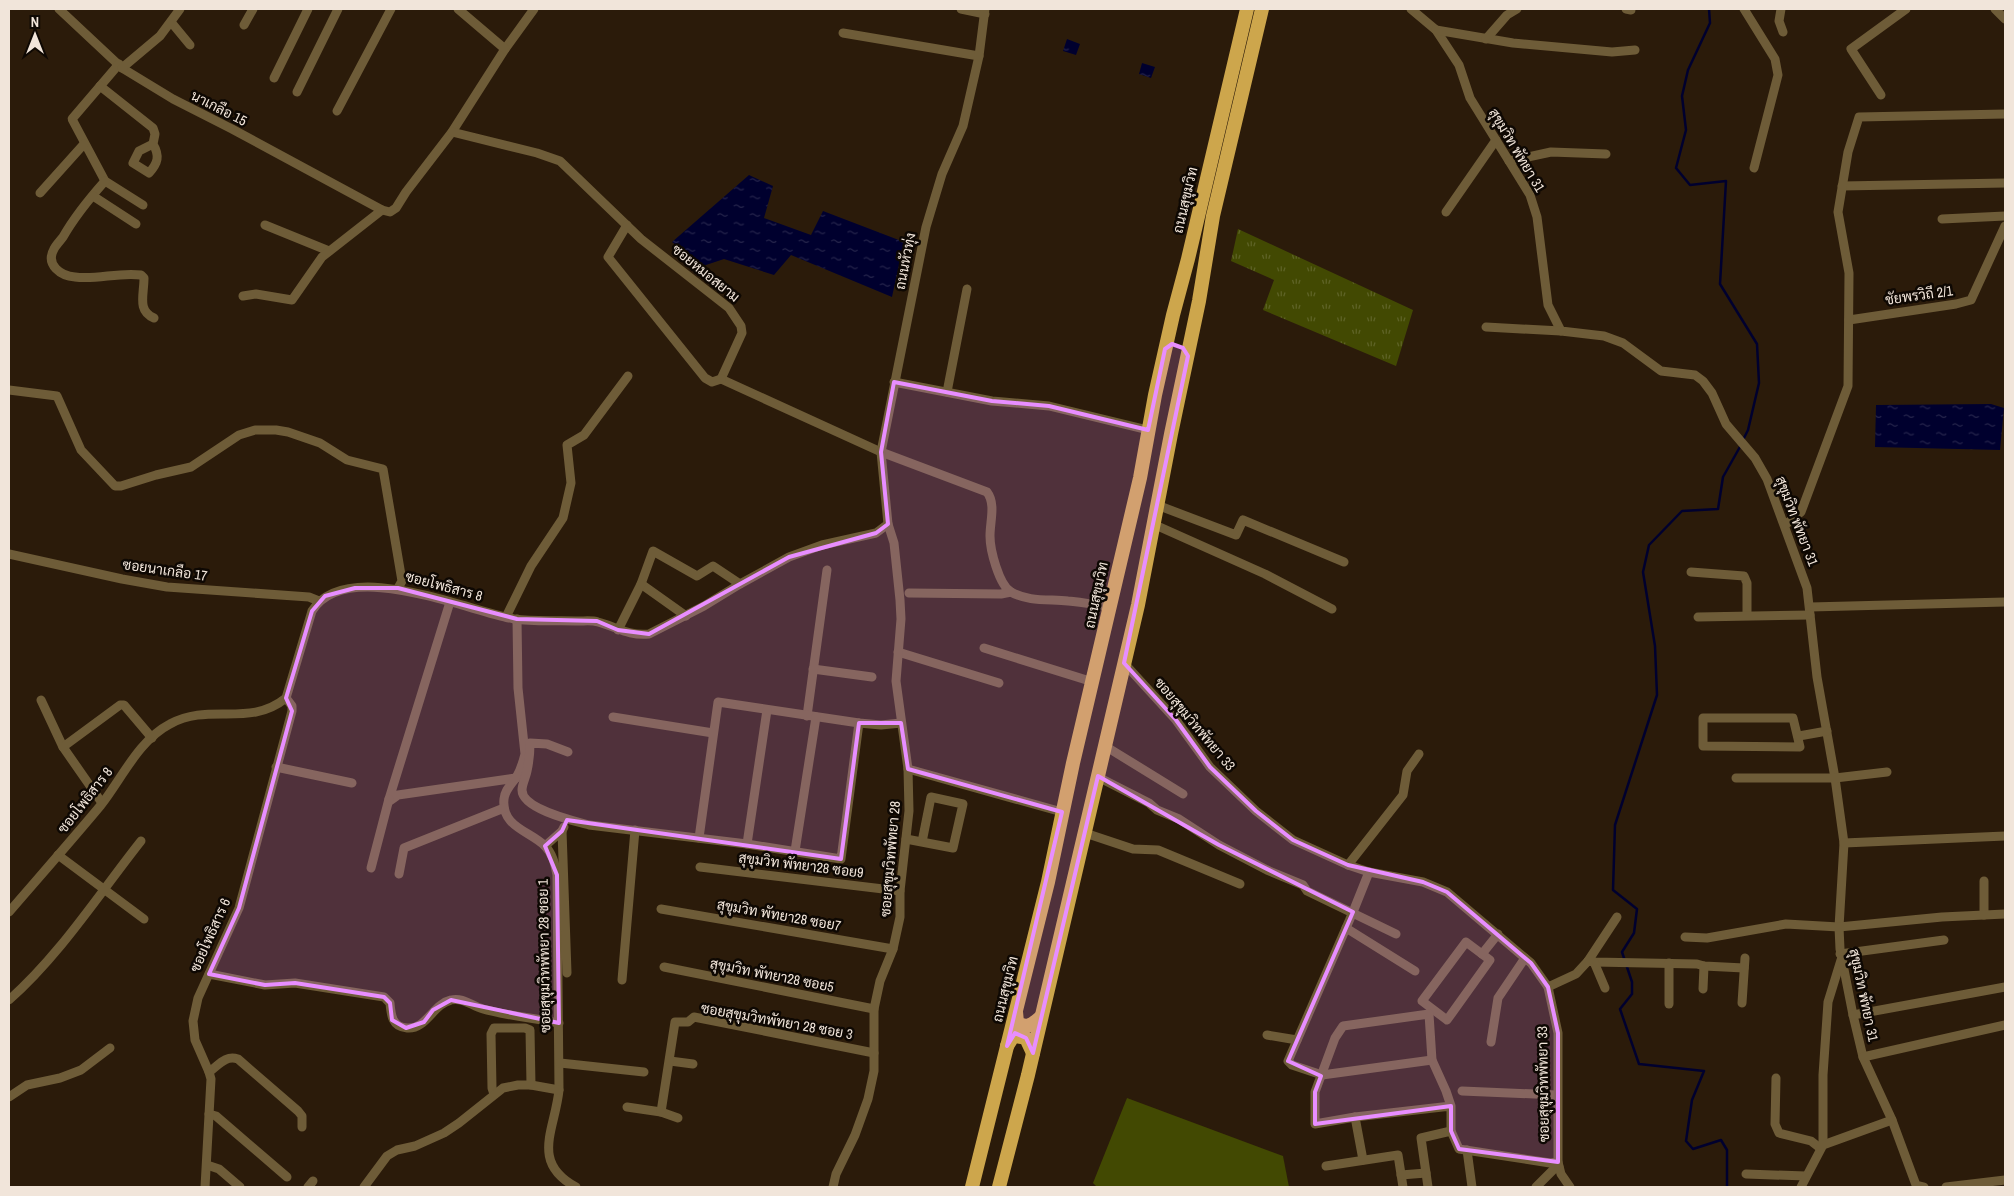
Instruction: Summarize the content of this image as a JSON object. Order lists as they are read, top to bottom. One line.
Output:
{"streets":{"highway":["ถนนสุขุมวิท"],"street":["นาเกลือ 15","สุขุมวิท พัทยา 31","ถนนหัวทุ่ง","ซอยหมอสยาม","ชัยพรวิถี 2/1","ซอยนาเกลือ 17","ซอยโพธิสาร 8","ซอยสุขุมวิทพัทยา 33","ซอยสุขุมวิทพัทยา 28","สุขุมวิท พัทยา28 ซอย9","สุขุมวิท พัทยา28 ซอย7","ซอยโพธิสาร 6","ซอยสุขุมวิทพัทยา 28 ซอย 1","สุขุมวิท พัทยา28 ซอย5","ซอยสุขุมวิทพัทยา 28 ซอย 3"]},"crossings":[["ถนนหัวทุ่ง","ซอยโพธิสาร 8"],["ถนนหัวทุ่ง","ซอยสุขุมวิทพัทยา 28"],["ซอยนาเกลือ 17","ซอยโพธิสาร 8"],["ซอยโพธิสาร 8","ซอยสุขุมวิทพัทยา 28"],["ซอยโพธิสาร 8","ซอยโพธิสาร 6"],["ซอยสุขุมวิทพัทยา 28","สุขุมวิท พัทยา28 ซอย9"],["ซอยสุขุมวิทพัทยา 28","สุขุมวิท พัทยา28 ซอย7"],["ซอยสุขุมวิทพัทยา 28","สุขุมวิท พัทยา28 ซอย5"],["ซอยสุขุมวิทพัทยา 28","ซอยสุขุมวิทพัทยา 28 ซอย 3"]],"north":"top"}
